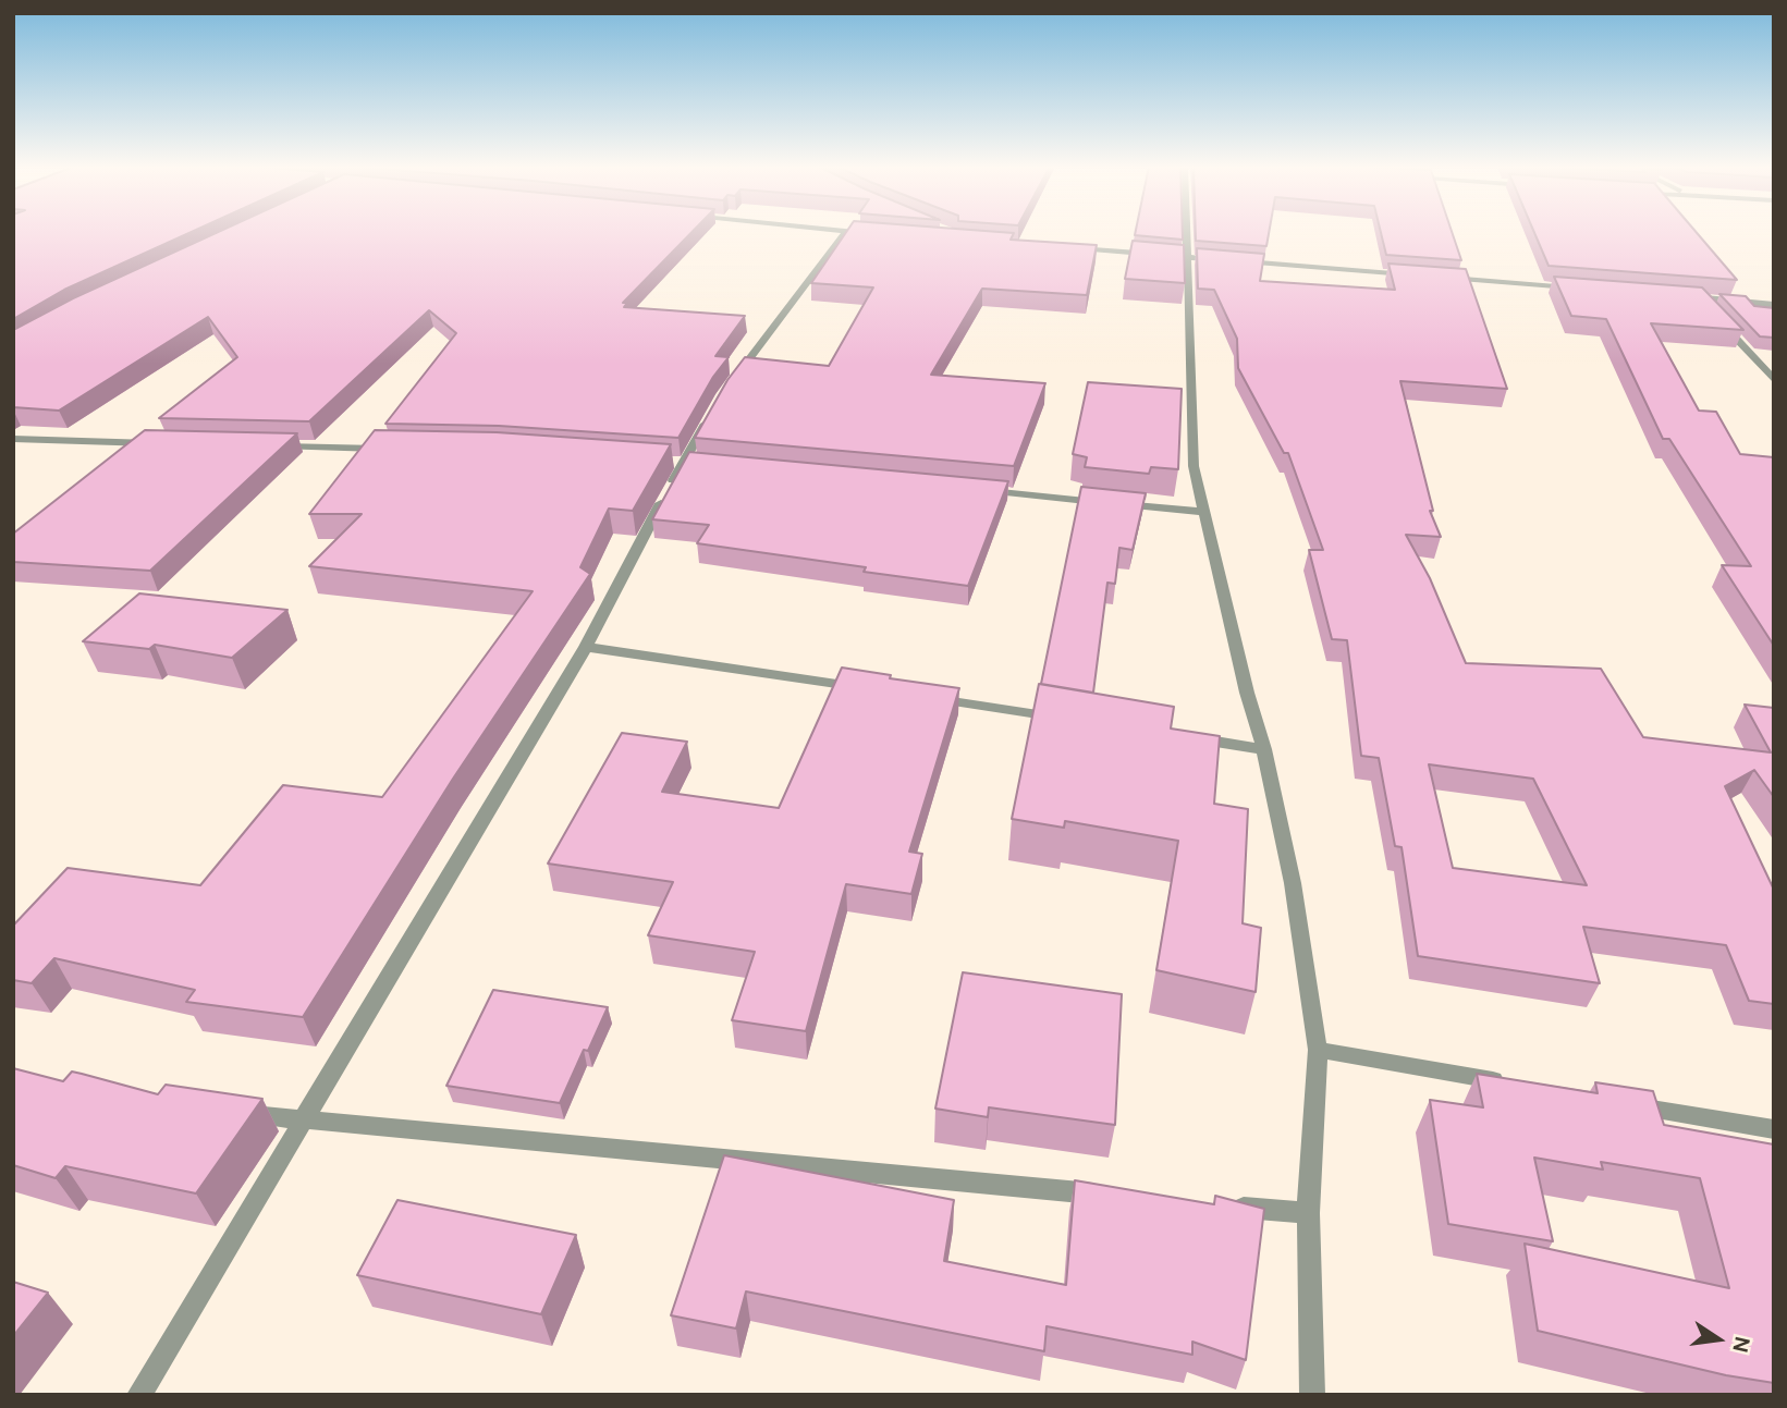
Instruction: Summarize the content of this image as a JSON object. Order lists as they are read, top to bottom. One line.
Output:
{"north":"right"}
